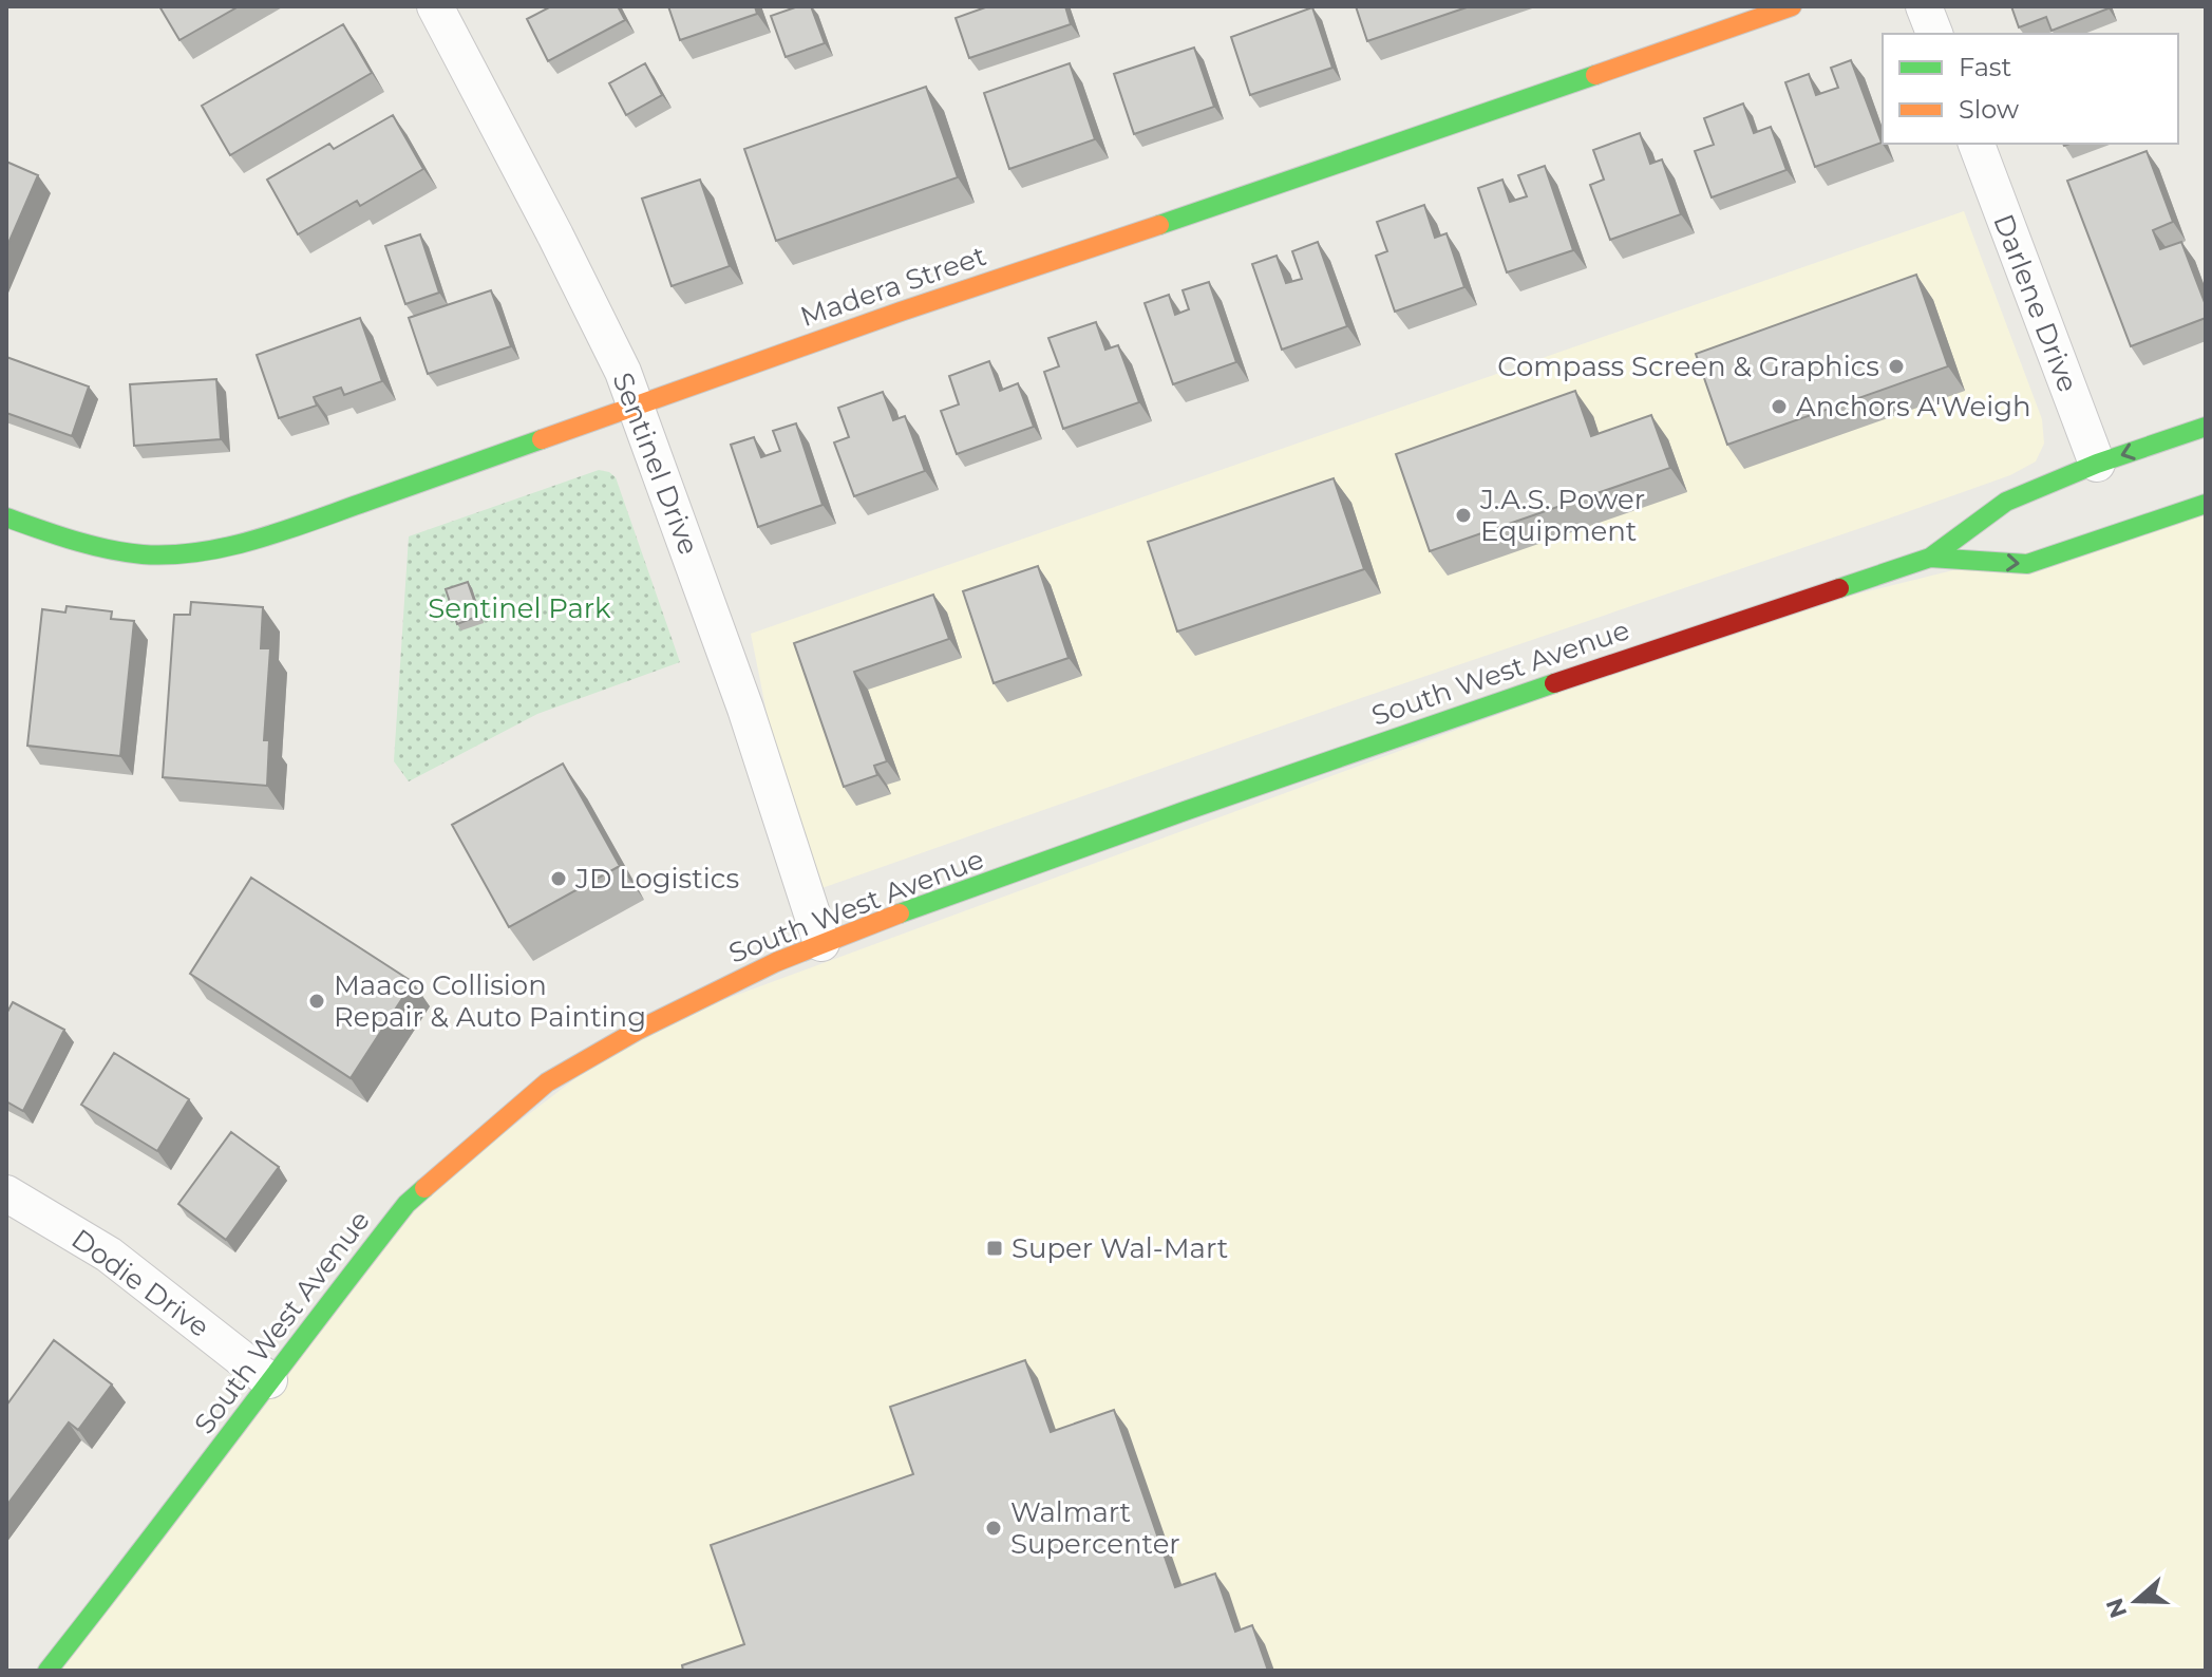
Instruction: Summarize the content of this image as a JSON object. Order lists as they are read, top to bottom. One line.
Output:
{"streets":{"street":["Madera Street","Darlene Drive","Sentinel Drive","South West Avenue","Dodie Drive"]},"crossings":[["Madera Street","Sentinel Drive"],["Darlene Drive","South West Avenue"],["Sentinel Drive","South West Avenue"],["South West Avenue","Dodie Drive"]],"parks":["Sentinel Park"],"places":{"other":["Compass Screen & Graphics","Anchors A'Weigh","J.A.S. Power Equipment","JD Logistics","Maaco Collision Repair & Auto Painting","Walmart Supercenter"],"transit":["Super Wal-Mart"]},"legend":["Fast","Slow"],"north":"left"}
